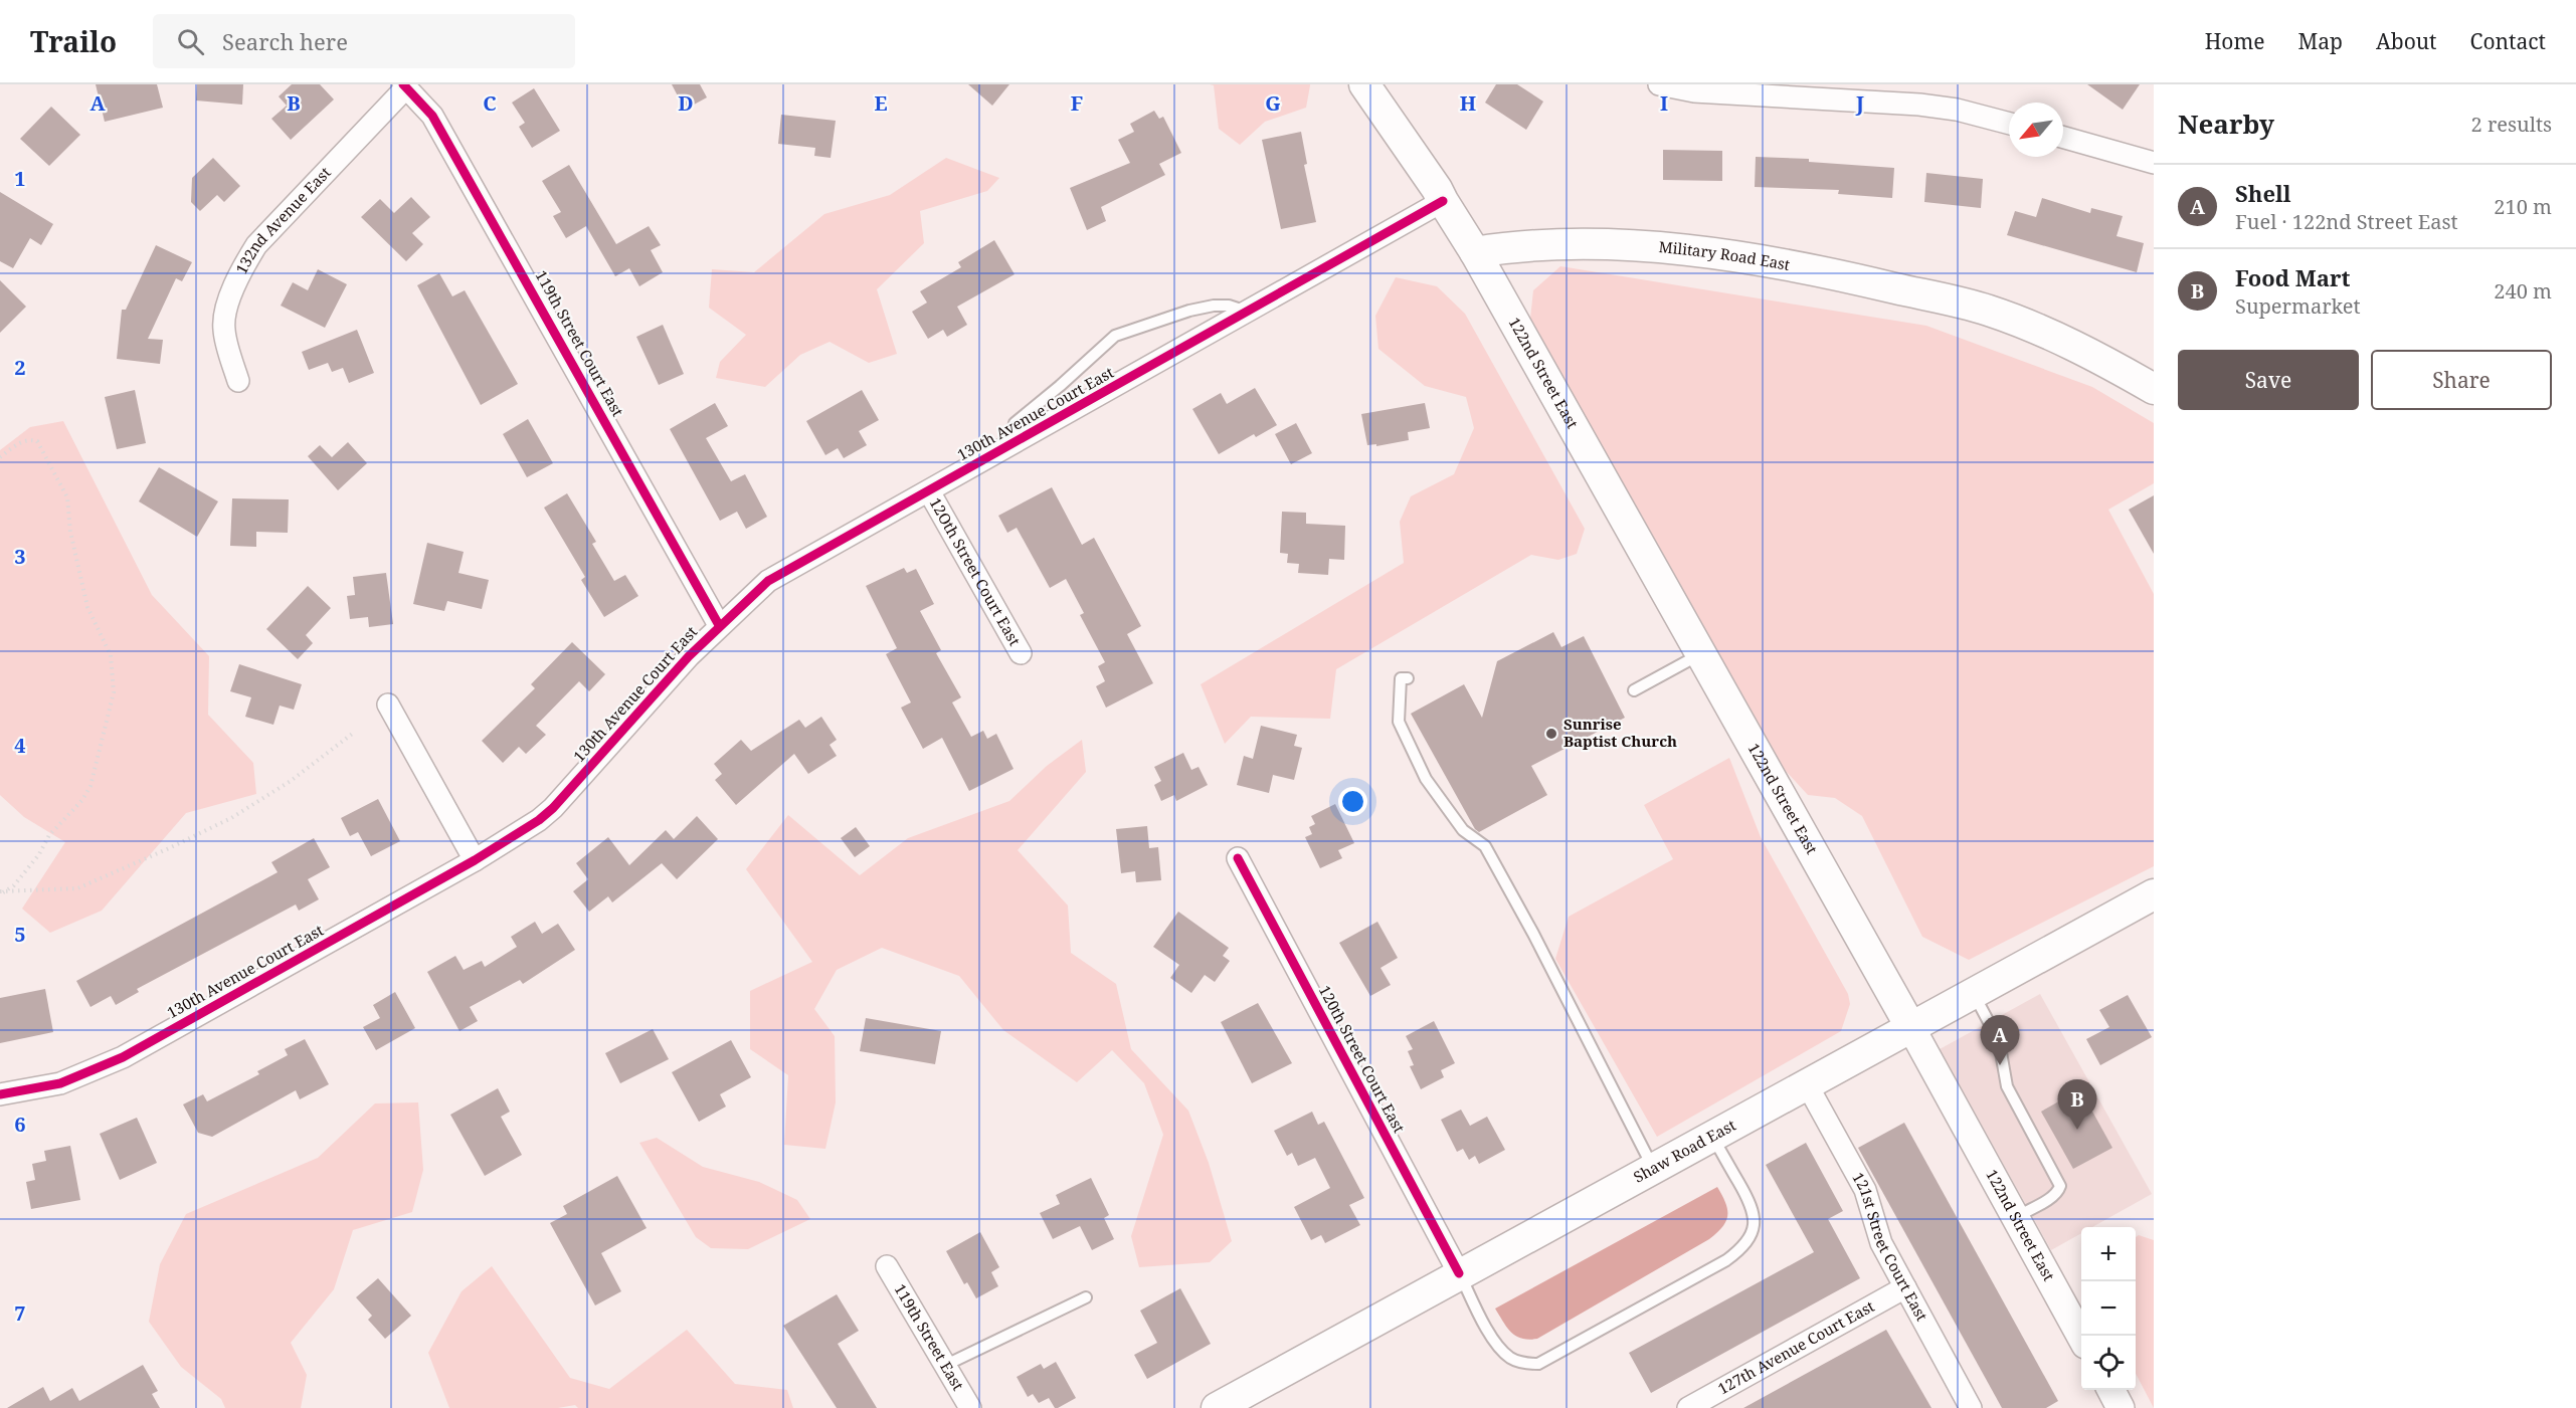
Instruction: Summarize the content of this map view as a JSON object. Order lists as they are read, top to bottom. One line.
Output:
{"streets":{"main road":["Military Road East","122nd Street East","Shaw Road East"],"street":["132nd Avenue East","119th Street Court East","130th Avenue Court East","12Oth Street Court East","120th Street Court East","121st Street Court East","119th Street East","127th Avenue Court East"]},"crossings":[["132nd Avenue East","119th Street Court East"],["Military Road East","122nd Street East"],["119th Street Court East","130th Avenue Court East"],["122nd Street East","Shaw Road East"],["130th Avenue Court East","12Oth Street Court East"],["120th Street Court East","Shaw Road East"],["Shaw Road East","121st Street Court East"],["121st Street Court East","127th Avenue Court East"]],"places":["Sunrise Baptist Church"],"north":"bottom left","page":{"header":"Trailo","search":"Search here","nav":["Home","Map","About","Contact"],"heading":["Nearby","2 results"],"list":[{"mark":"A","name":"Shell","note":"Fuel · 122nd Street East","value":"210 m"},{"mark":"B","name":"Food Mart","note":"Supermarket","value":"240 m"}],"buttons":["Save","Share"],"pins":["A","B"],"map_buttons":["+","−"]},"grid":{"columns":["A","B","C","D","E","F","G","H","I","J"],"rows":["1","2","3","4","5","6","7"]}}
